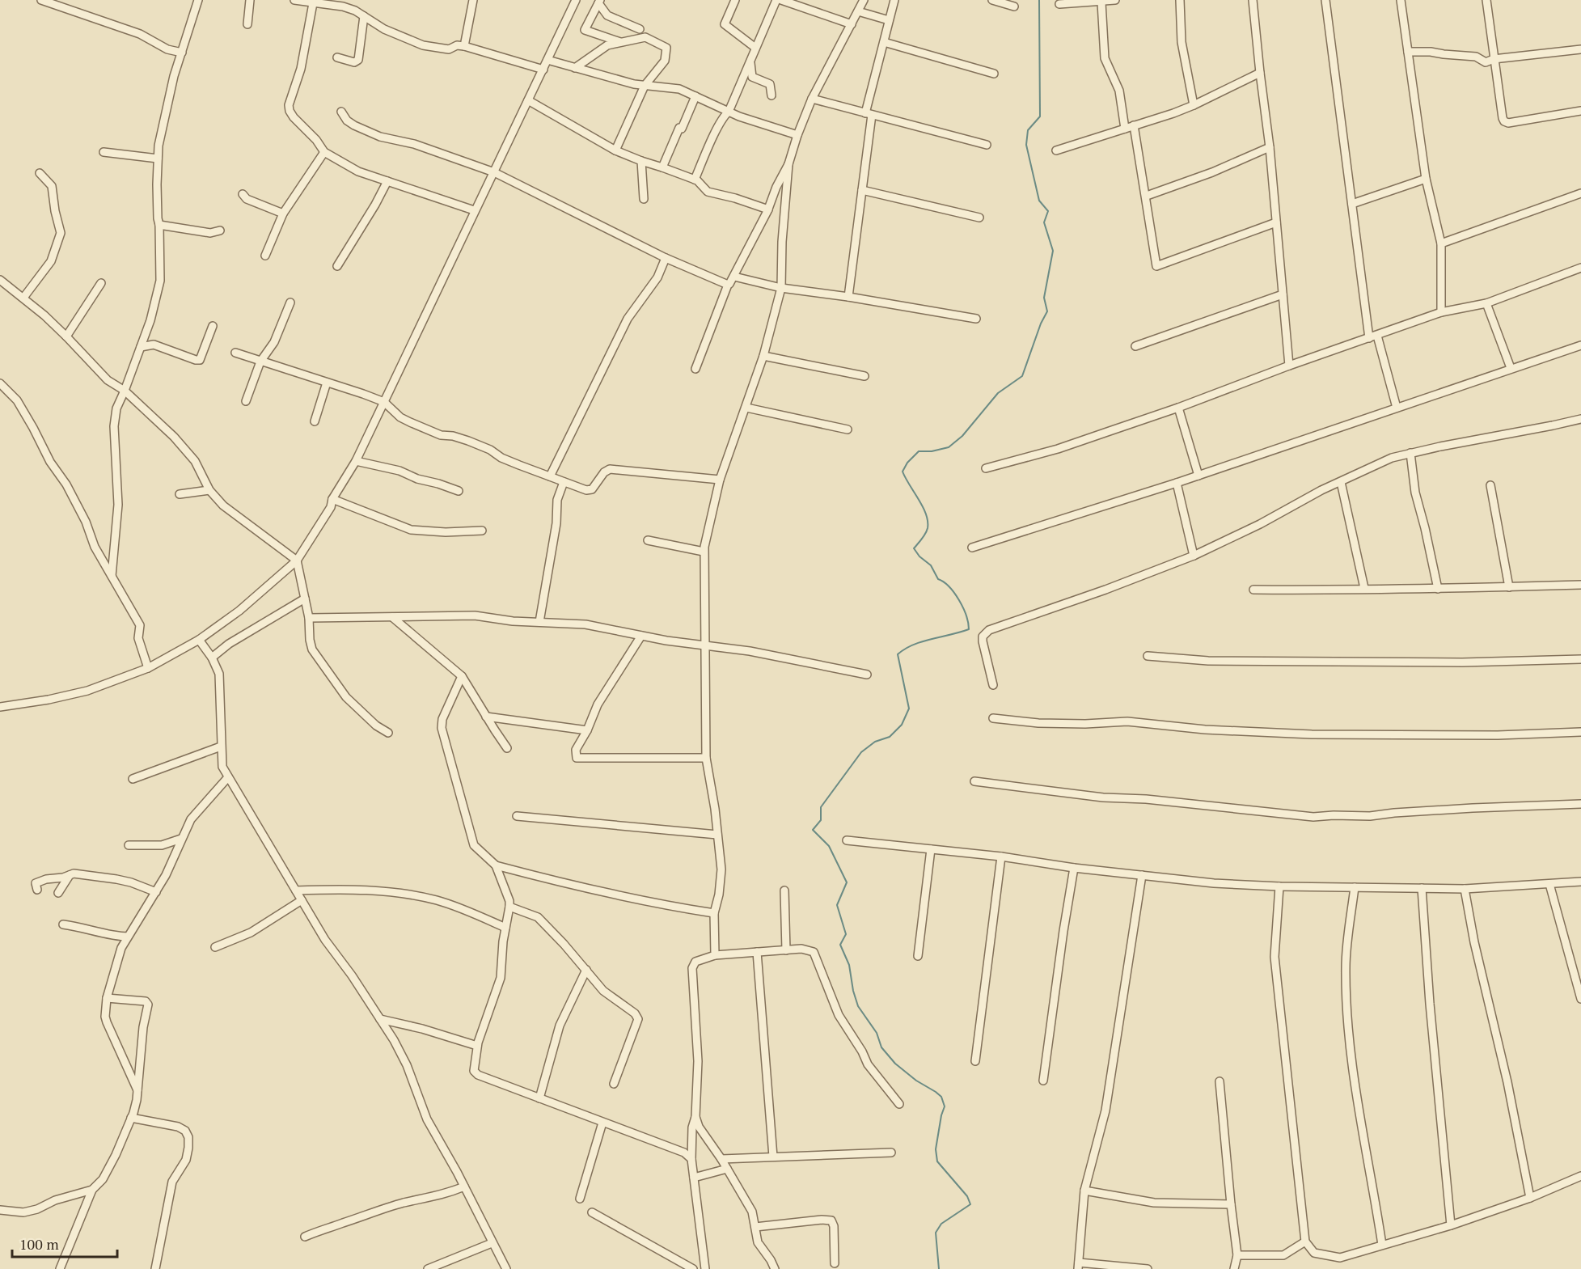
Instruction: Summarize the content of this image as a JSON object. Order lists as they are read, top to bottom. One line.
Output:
{"scale_bar":"100 m"}
